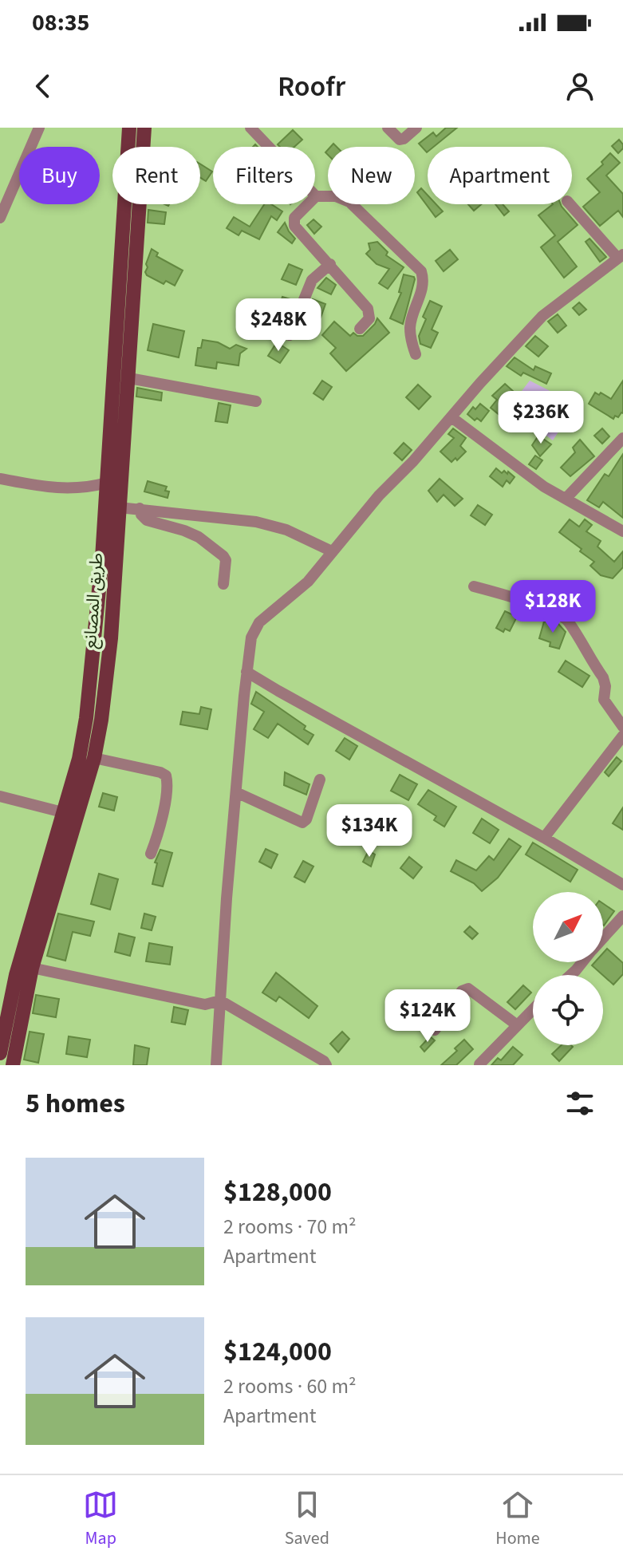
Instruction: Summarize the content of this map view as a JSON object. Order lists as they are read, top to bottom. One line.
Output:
{"streets":{"main road":["طريق المصانع"]},"north":"top right","page":{"status":"08:35","header":"Roofr","chip":["Buy","Rent","Filters","New","Apartment"],"price":["$248K","$236K","$128K","$134K","$124K"],"heading":"5 homes","list":[{"name":"$128,000","note":"2 rooms · 70 m² · Apartment"},{"name":"$124,000","note":"2 rooms · 60 m² · Apartment"}],"tabs":["Map","Saved","Home"]}}
